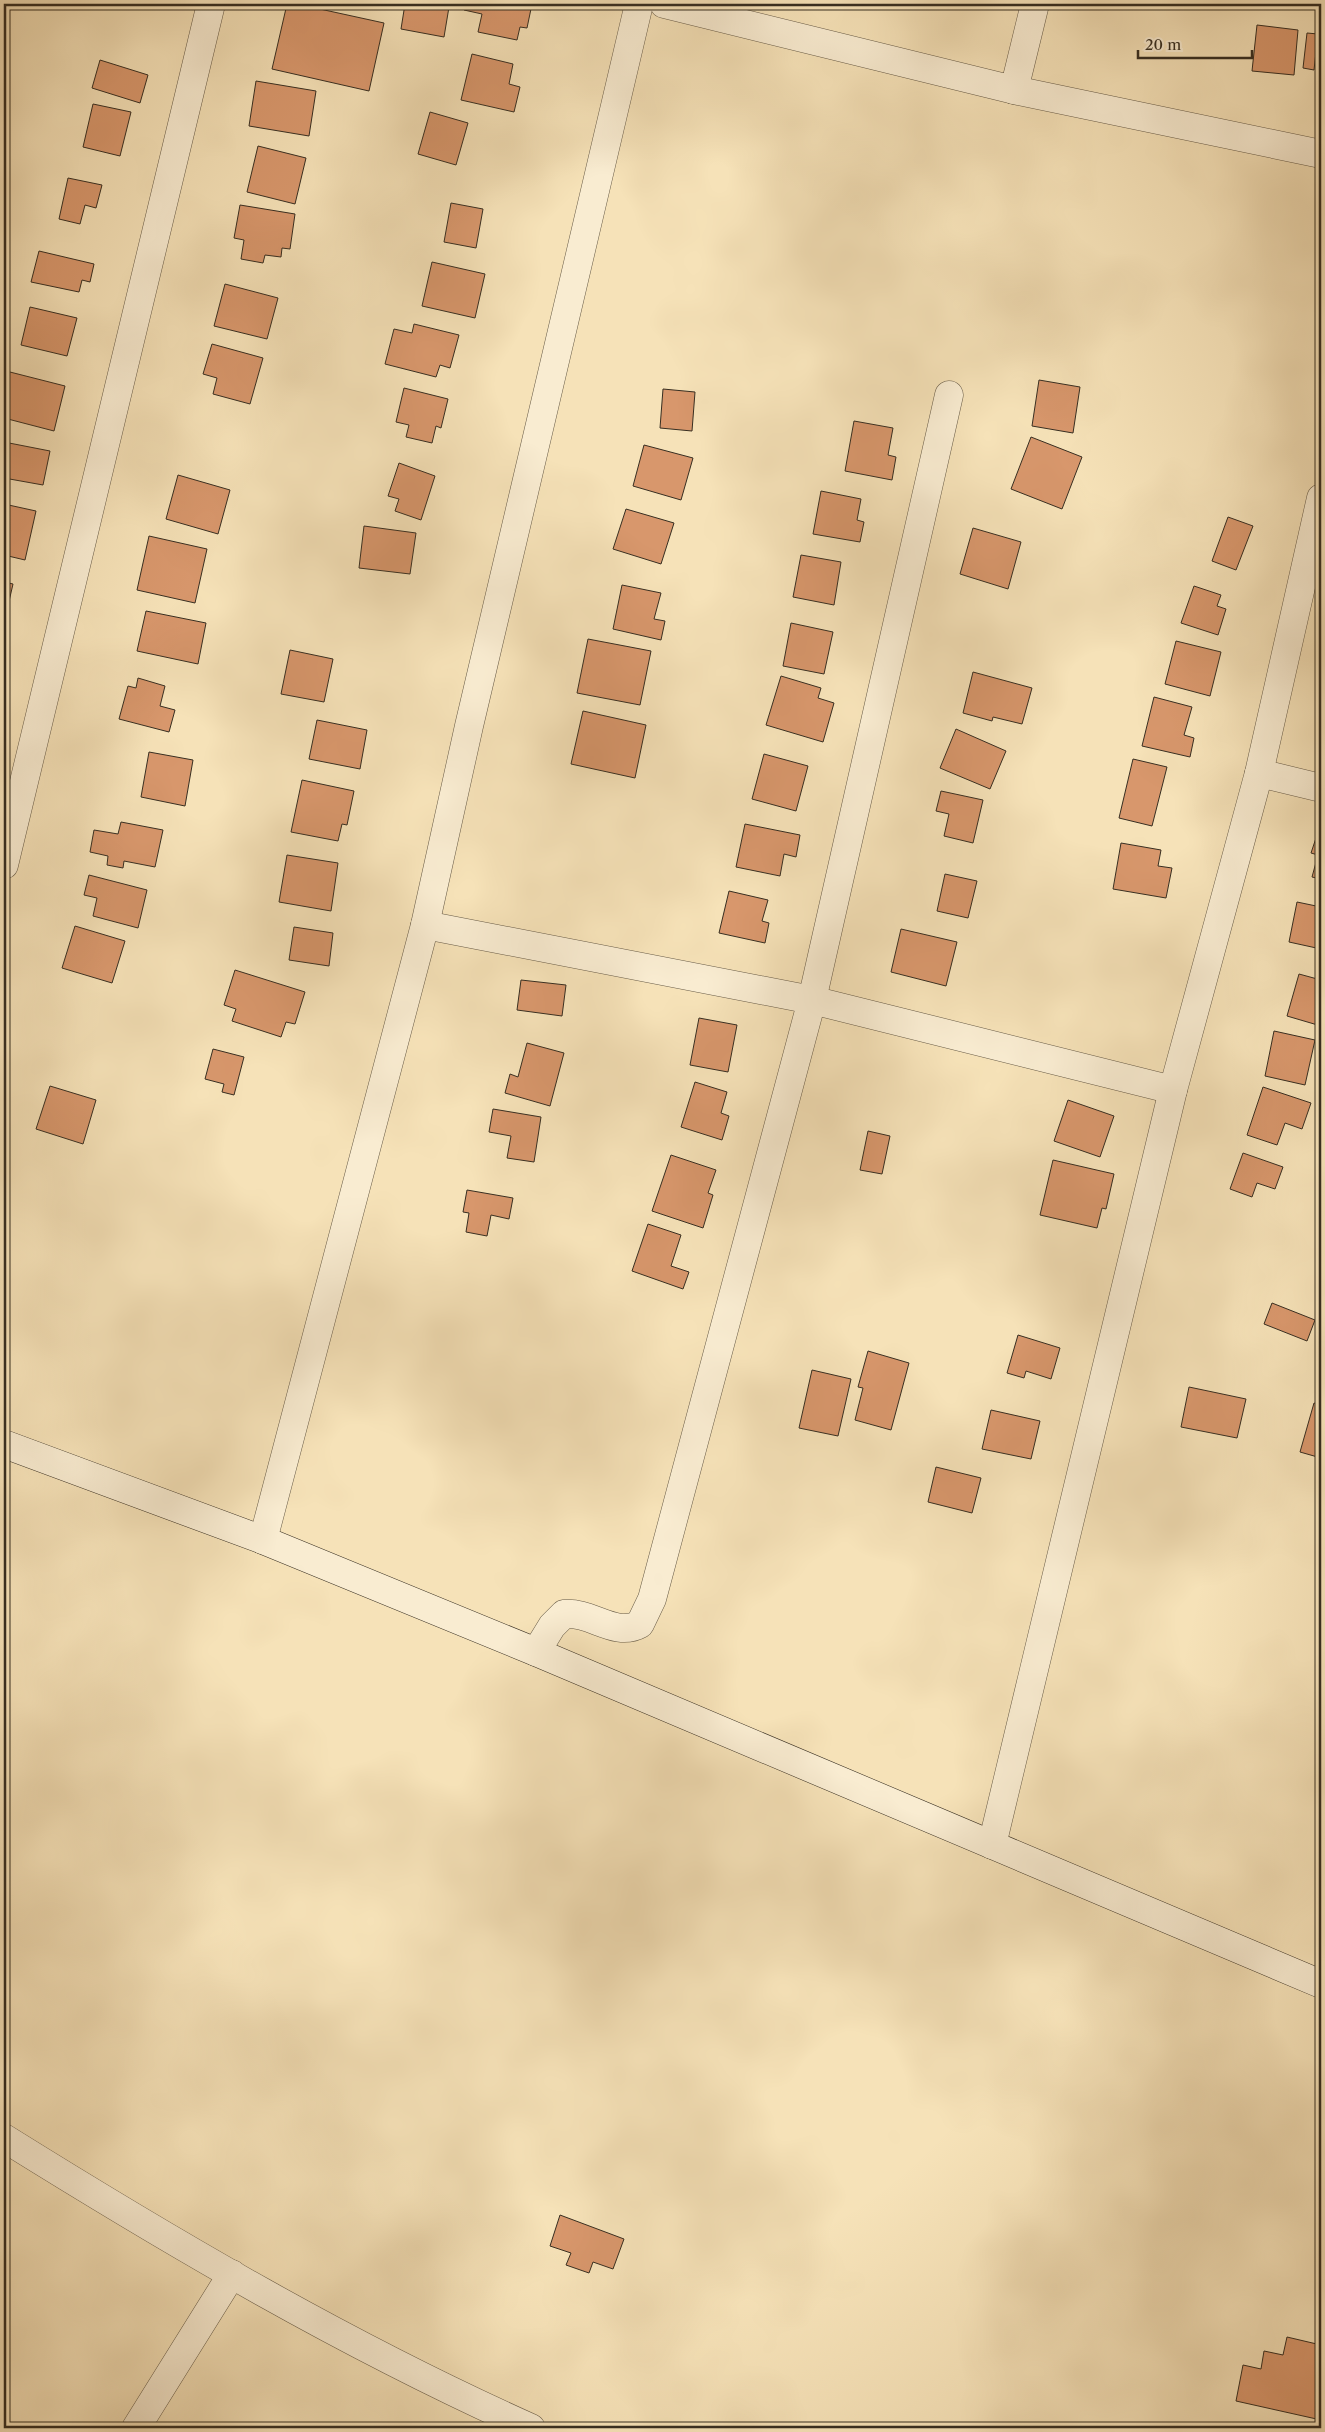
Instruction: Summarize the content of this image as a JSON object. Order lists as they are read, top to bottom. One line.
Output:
{"scale_bar":"20 m"}
